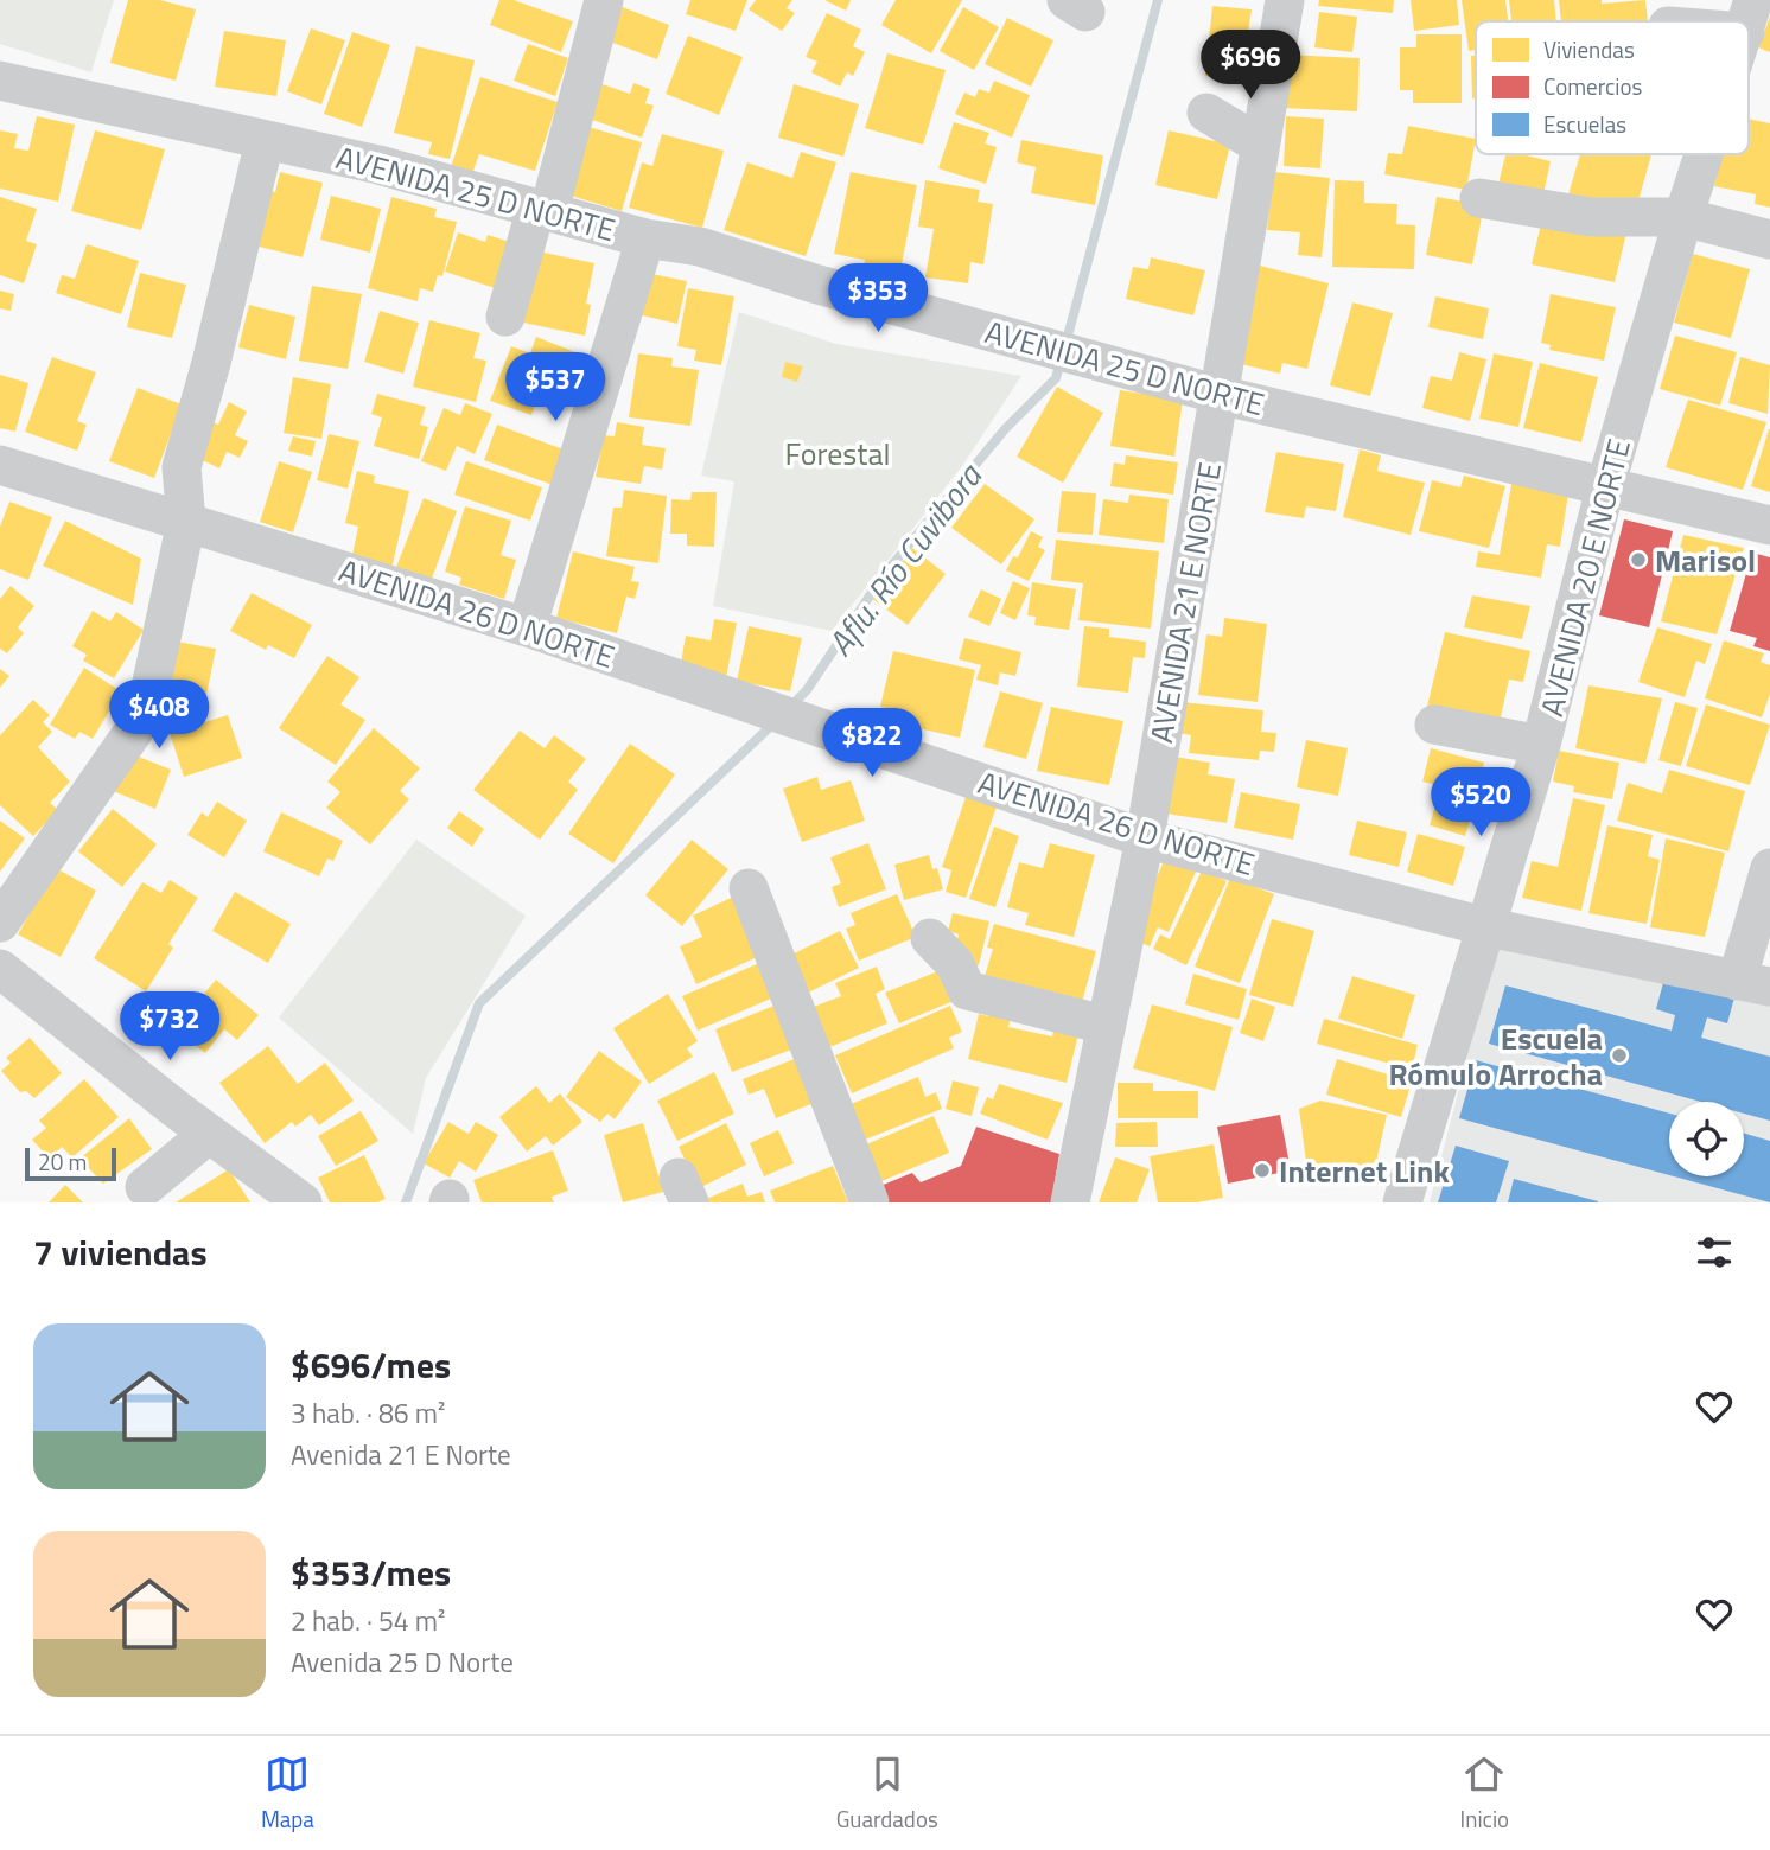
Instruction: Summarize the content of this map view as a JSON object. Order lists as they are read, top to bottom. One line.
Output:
{"streets":{"street":["AVENIDA 25 D NORTE","AVENIDA 20 E NORTE","AVENIDA 21 E NORTE","AVENIDA 26 D NORTE"]},"crossings":[["AVENIDA 25 D NORTE","AVENIDA 20 E NORTE"],["AVENIDA 25 D NORTE","AVENIDA 21 E NORTE"],["AVENIDA 20 E NORTE","AVENIDA 26 D NORTE"],["AVENIDA 21 E NORTE","AVENIDA 26 D NORTE"]],"water":["Aflu. Río Cuvibora"],"parks":["Forestal"],"places":["Marisol","Escuela Rómulo Arrocha","Internet Link"],"legend":["Viviendas","Comercios","Escuelas"],"scale_bar":"20 m","page":{"price":["$696","$353","$537","$408","$822","$520","$732"],"scale":"20 m","heading":"7 viviendas","list":[{"name":"$696/mes","note":"3 hab. · 86 m² · Avenida 21 E Norte"},{"name":"$353/mes","note":"2 hab. · 54 m² · Avenida 25 D Norte"}],"tabs":["Mapa","Guardados","Inicio"]}}
